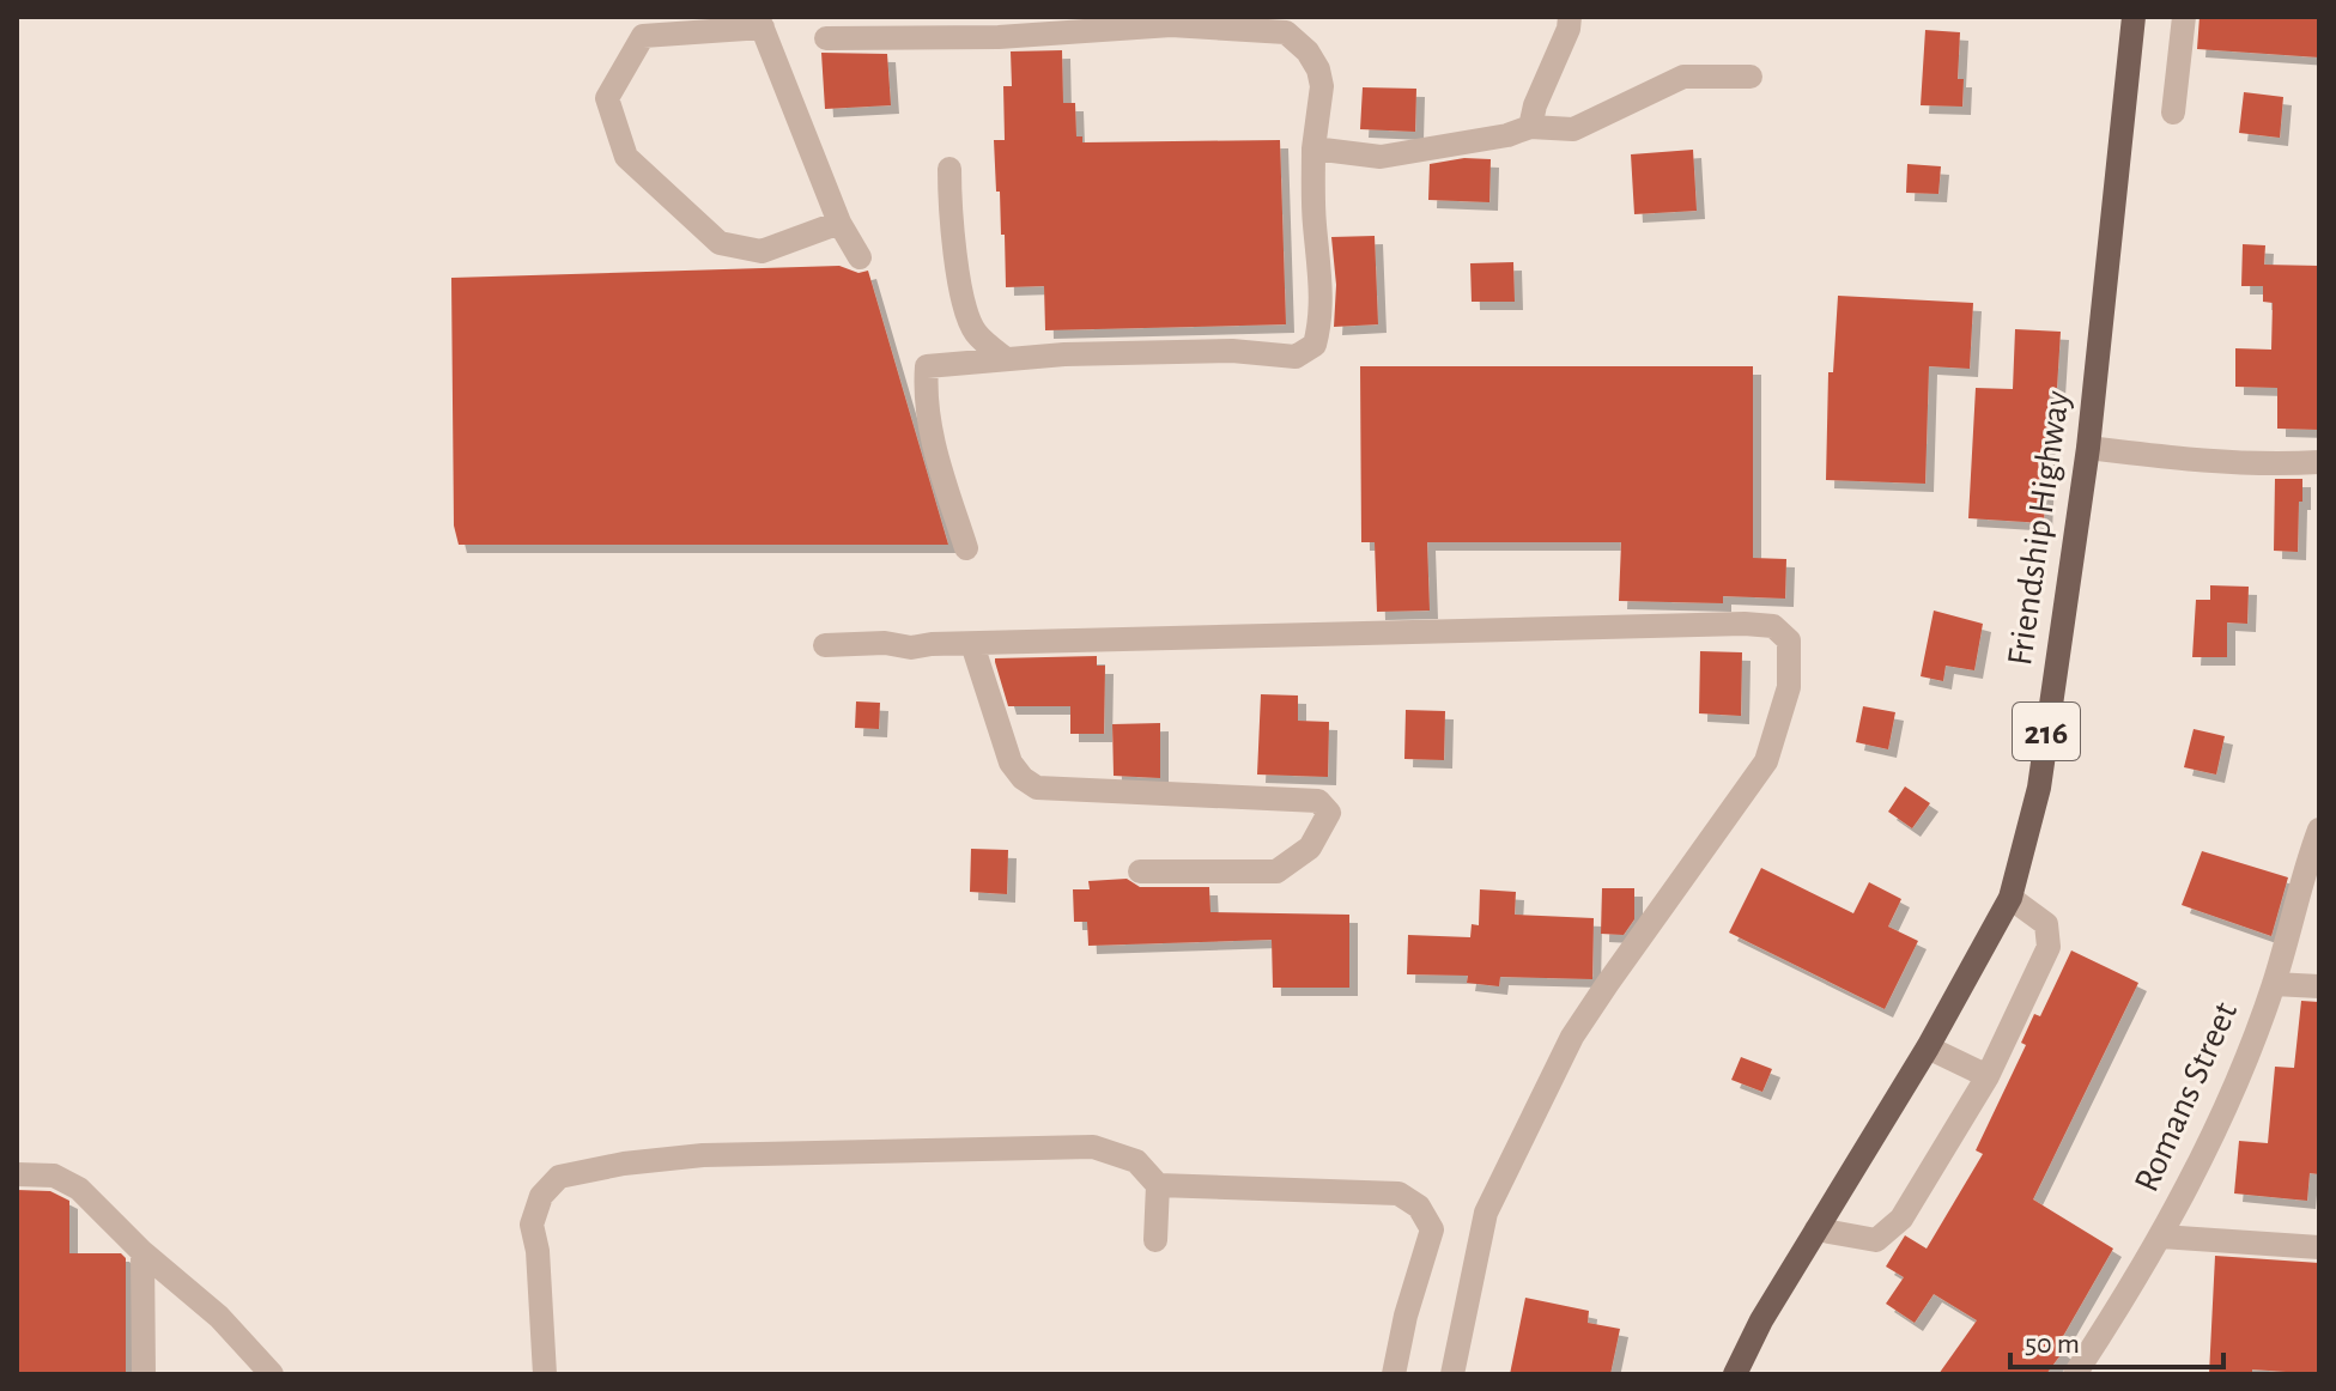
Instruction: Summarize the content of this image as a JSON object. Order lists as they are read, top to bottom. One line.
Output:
{"streets":{"main road":["Friendship Highway","216"],"street":["Romans Street"]},"scale_bar":"50 m"}
